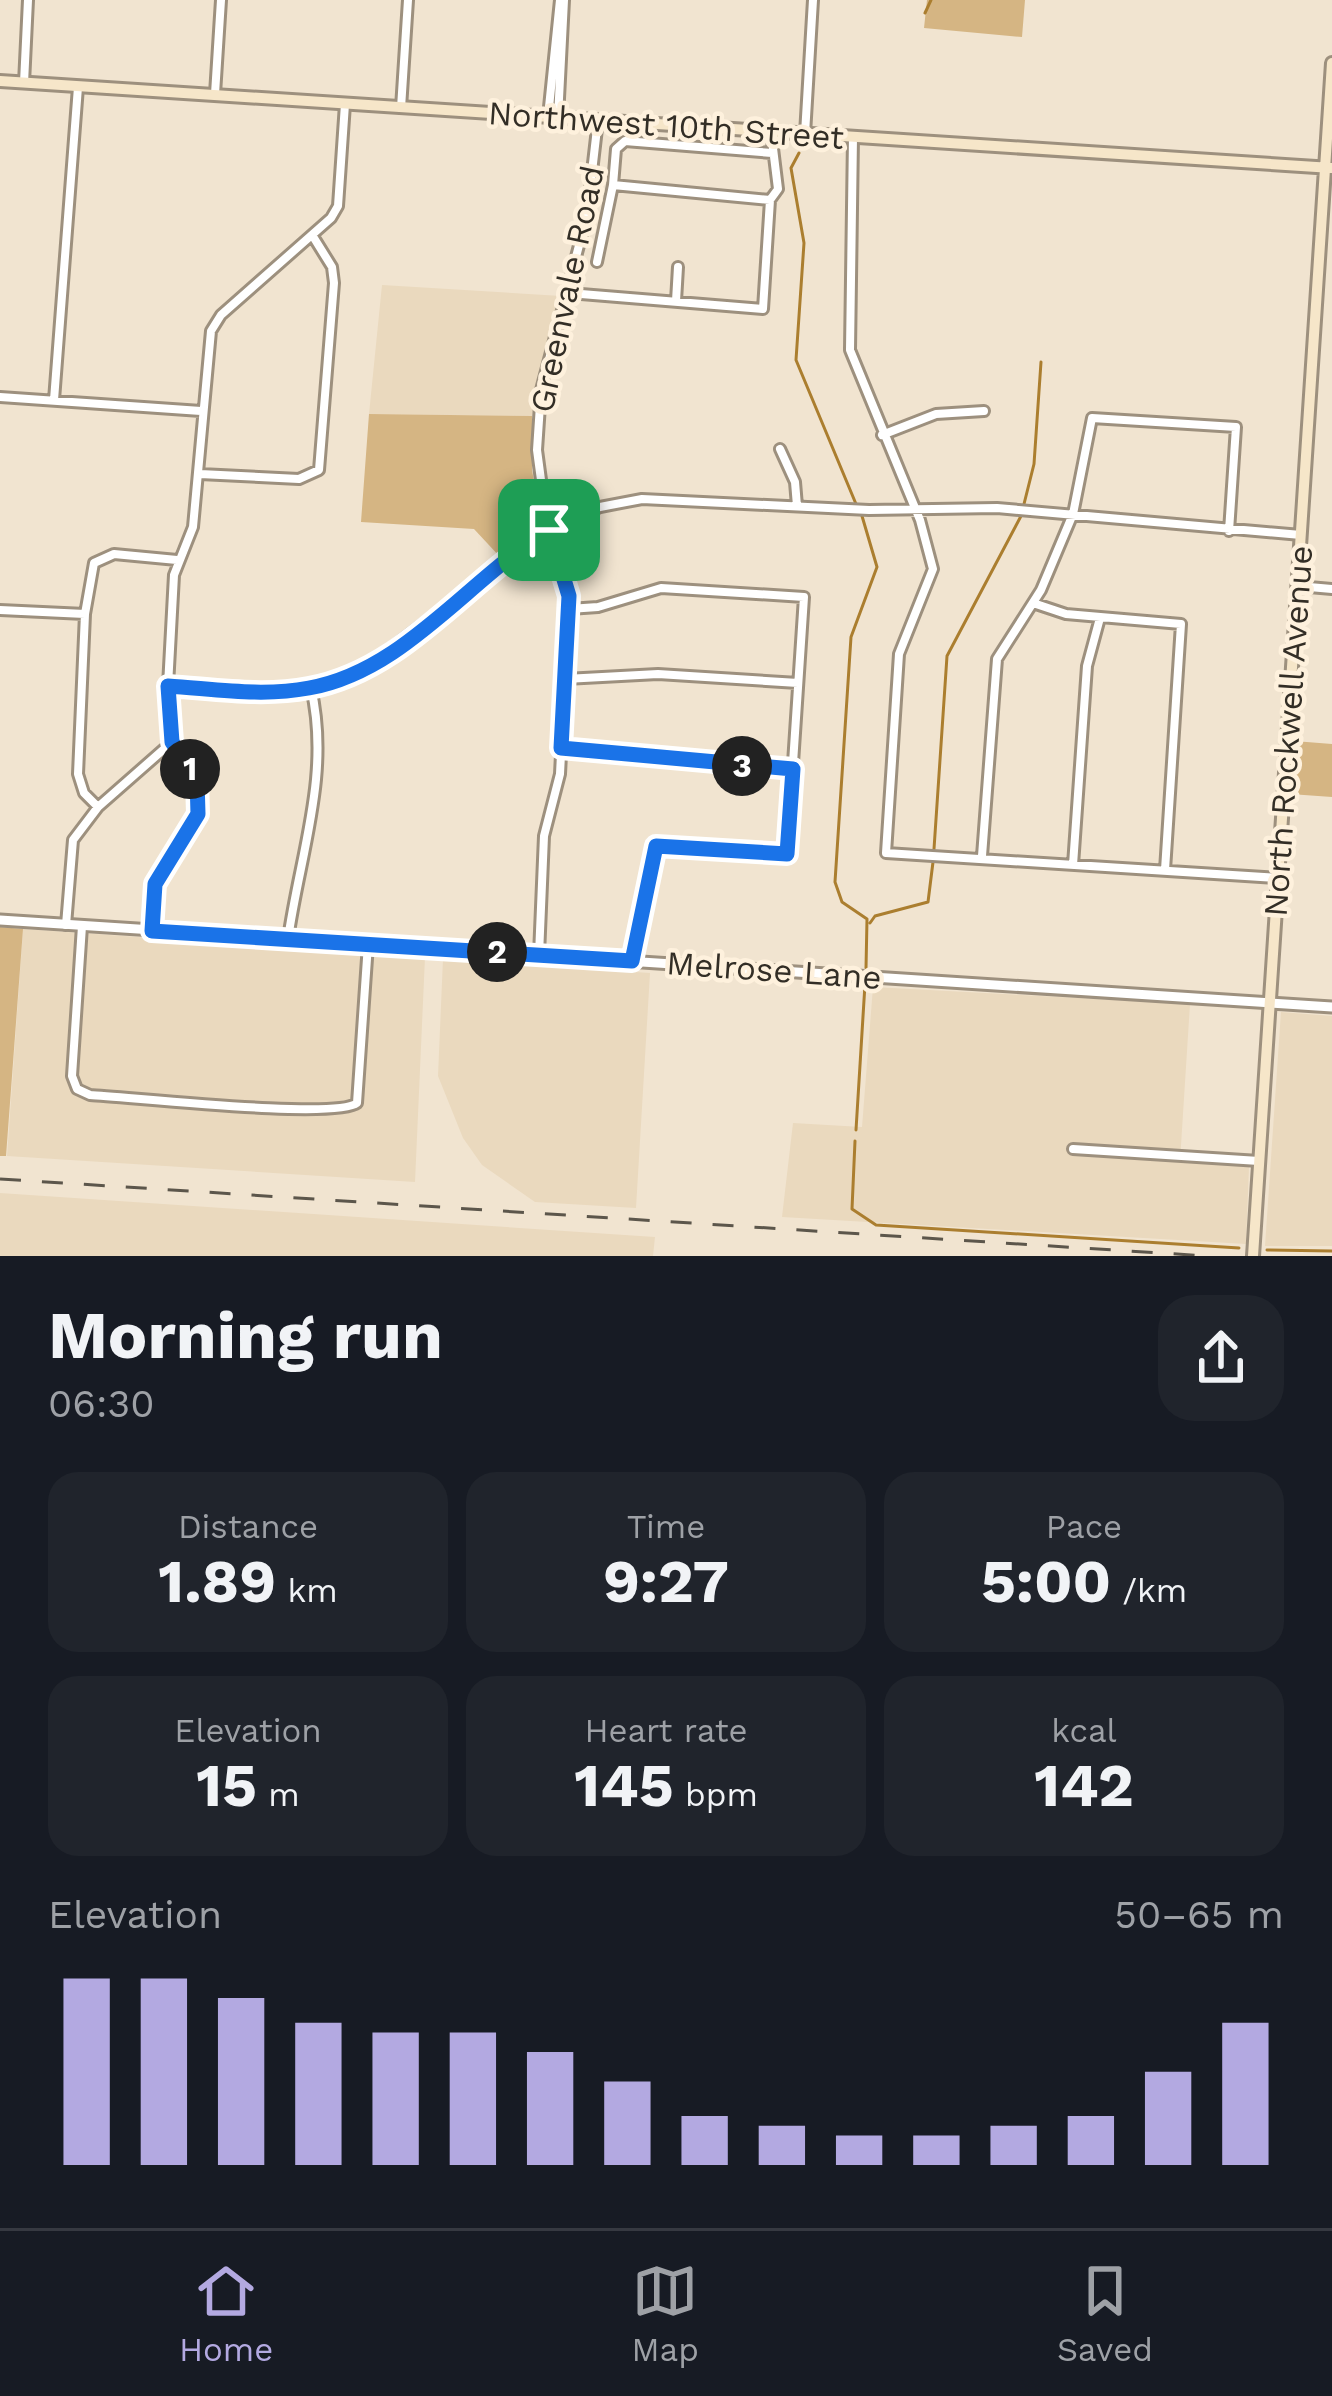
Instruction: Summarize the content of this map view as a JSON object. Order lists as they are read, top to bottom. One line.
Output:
{"streets":{"main road":["Northwest 10th Street","North Rockwell Avenue"],"street":["Greenvale Road","Melrose Lane"]},"crossings":[["Northwest 10th Street","Greenvale Road"],["Northwest 10th Street","North Rockwell Avenue"],["Greenvale Road","Melrose Lane"],["North Rockwell Avenue","Melrose Lane"]],"page":{"pins":["3","1","2"],"heading":["Morning run","06:30"],"stats":[["Distance","1.89 km"],["Time","9:27"],["Pace","5:00 /km"],["Elevation","15 m"],["Heart rate","145 bpm"],["kcal","142"]],"chart":["Elevation","50–65 m"],"tabs":["Home","Map","Saved"]}}
